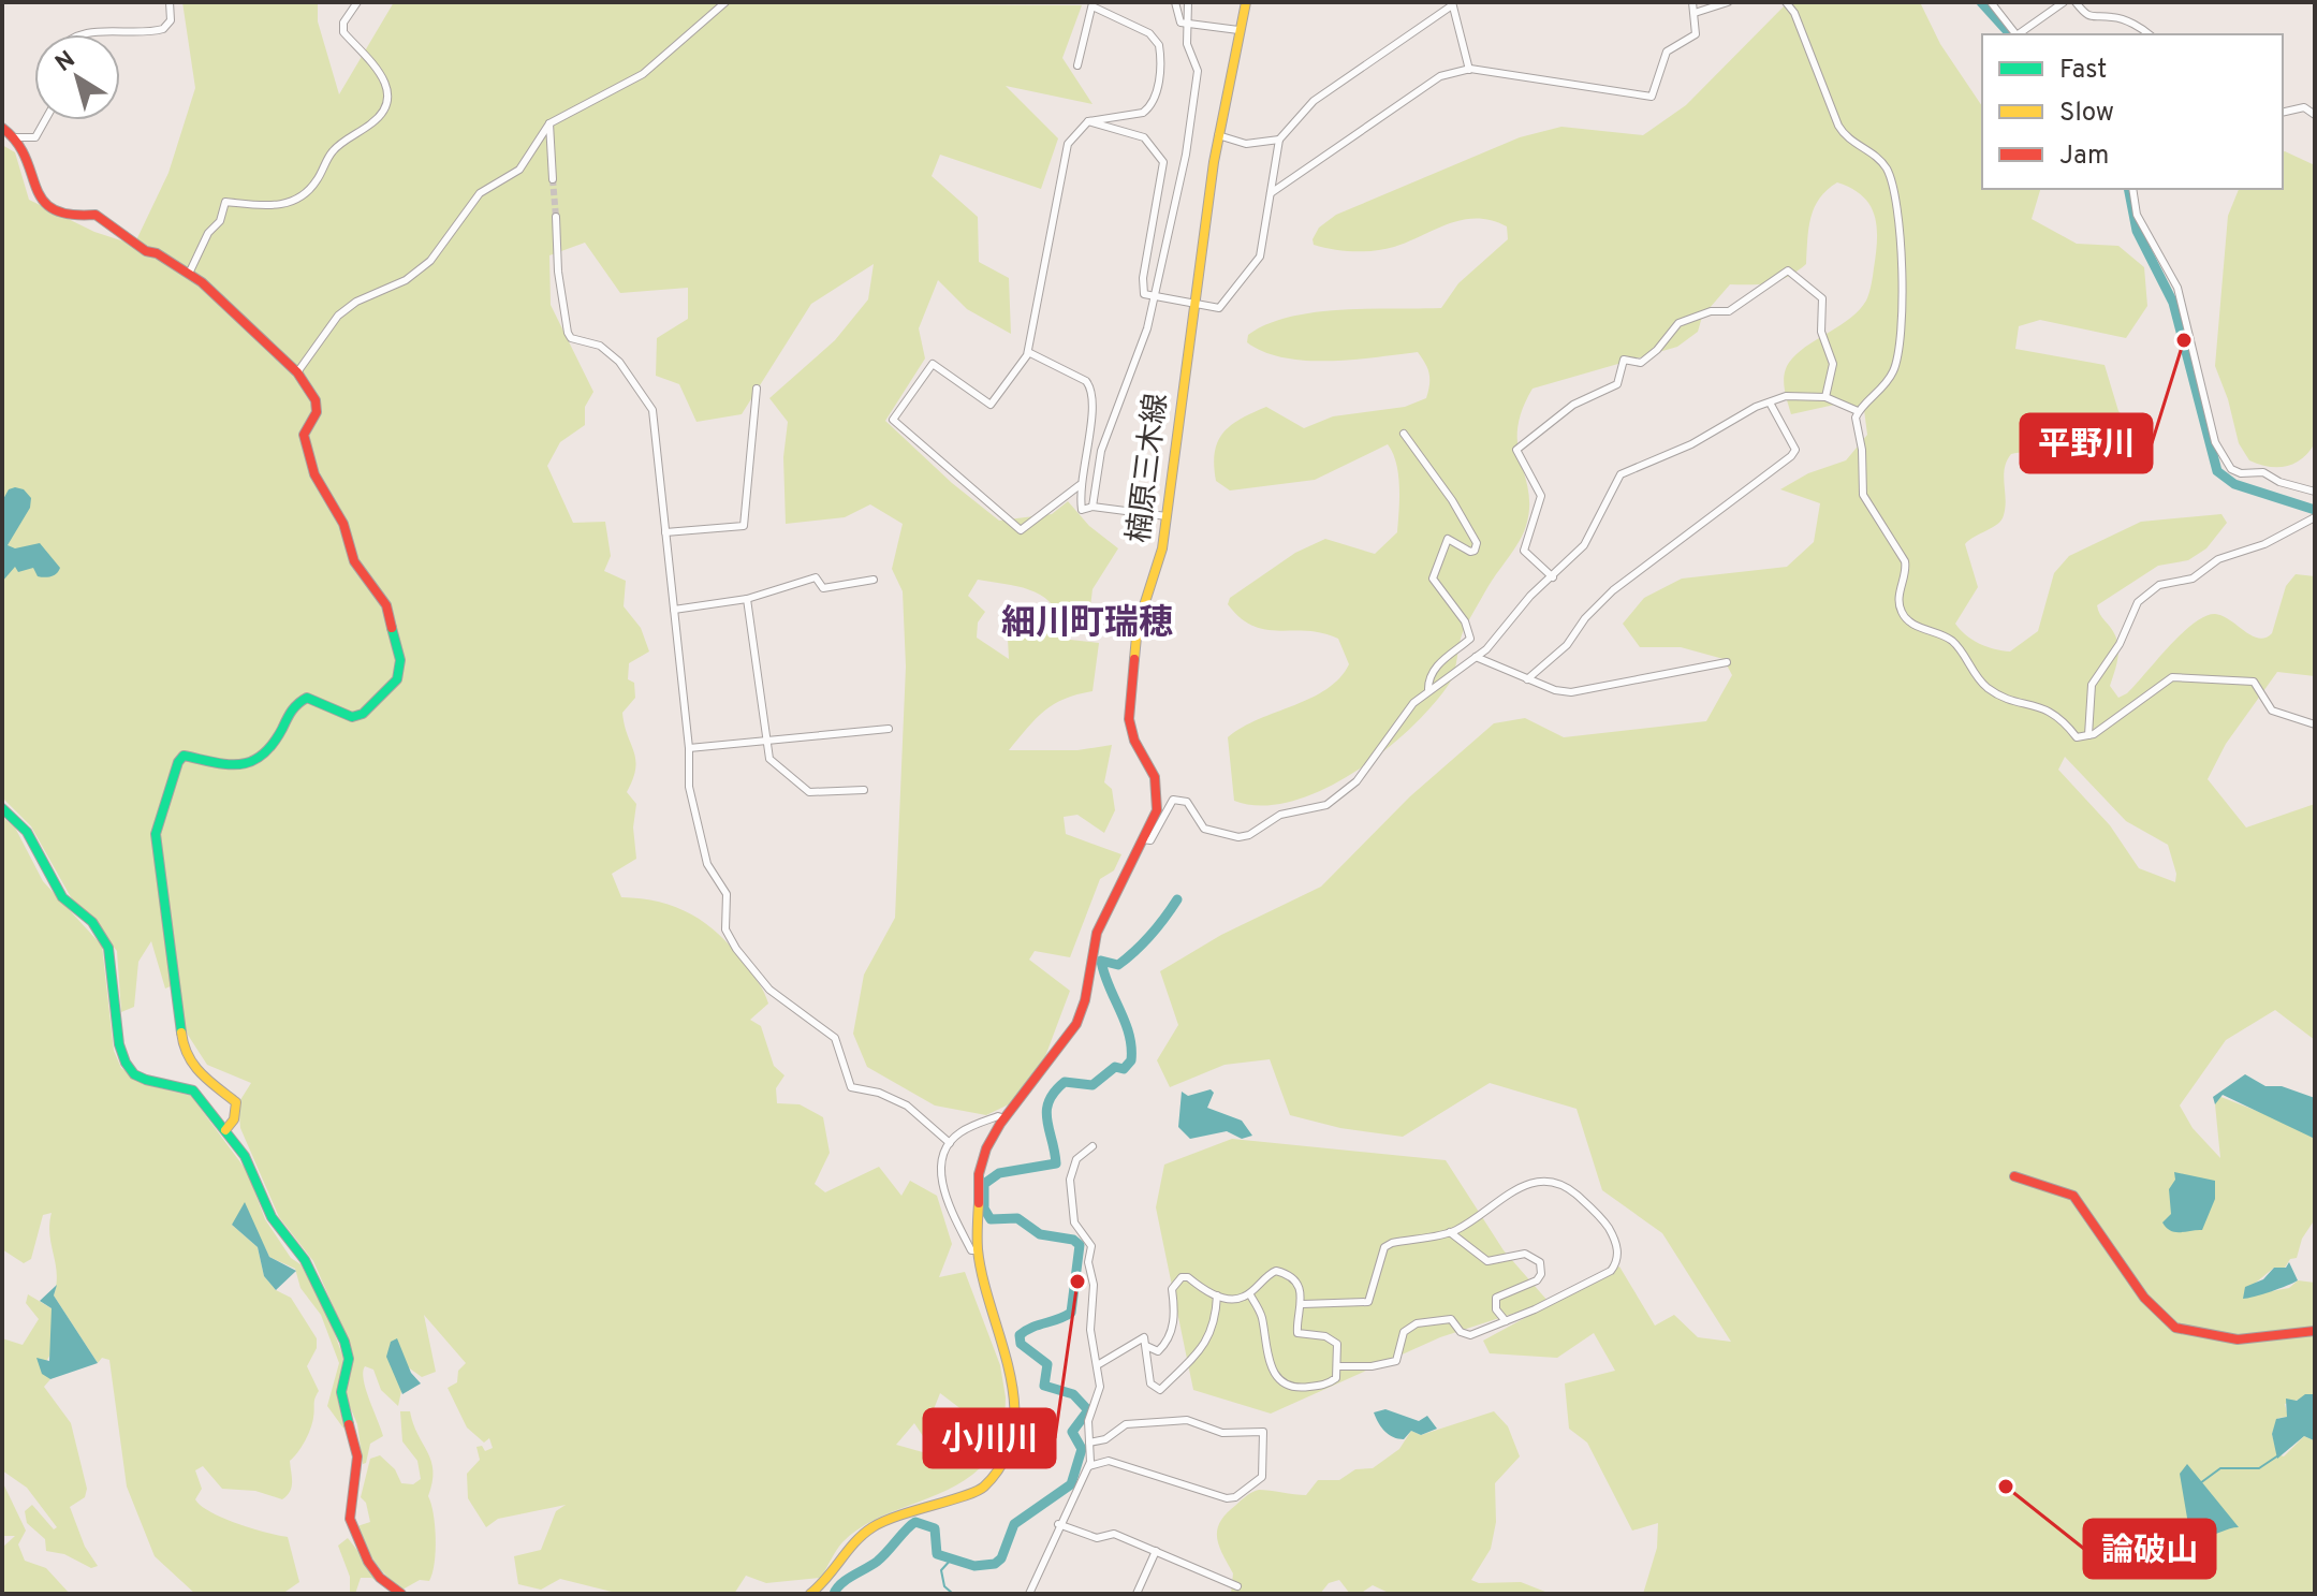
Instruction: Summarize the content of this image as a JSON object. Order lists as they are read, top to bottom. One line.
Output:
{"streets":{"main road":["楠原三木線"]},"districts":["細川町瑞穂"],"places":["平野川","小川川","論破山"],"legend":["Fast","Slow","Jam"],"north":"top left"}
